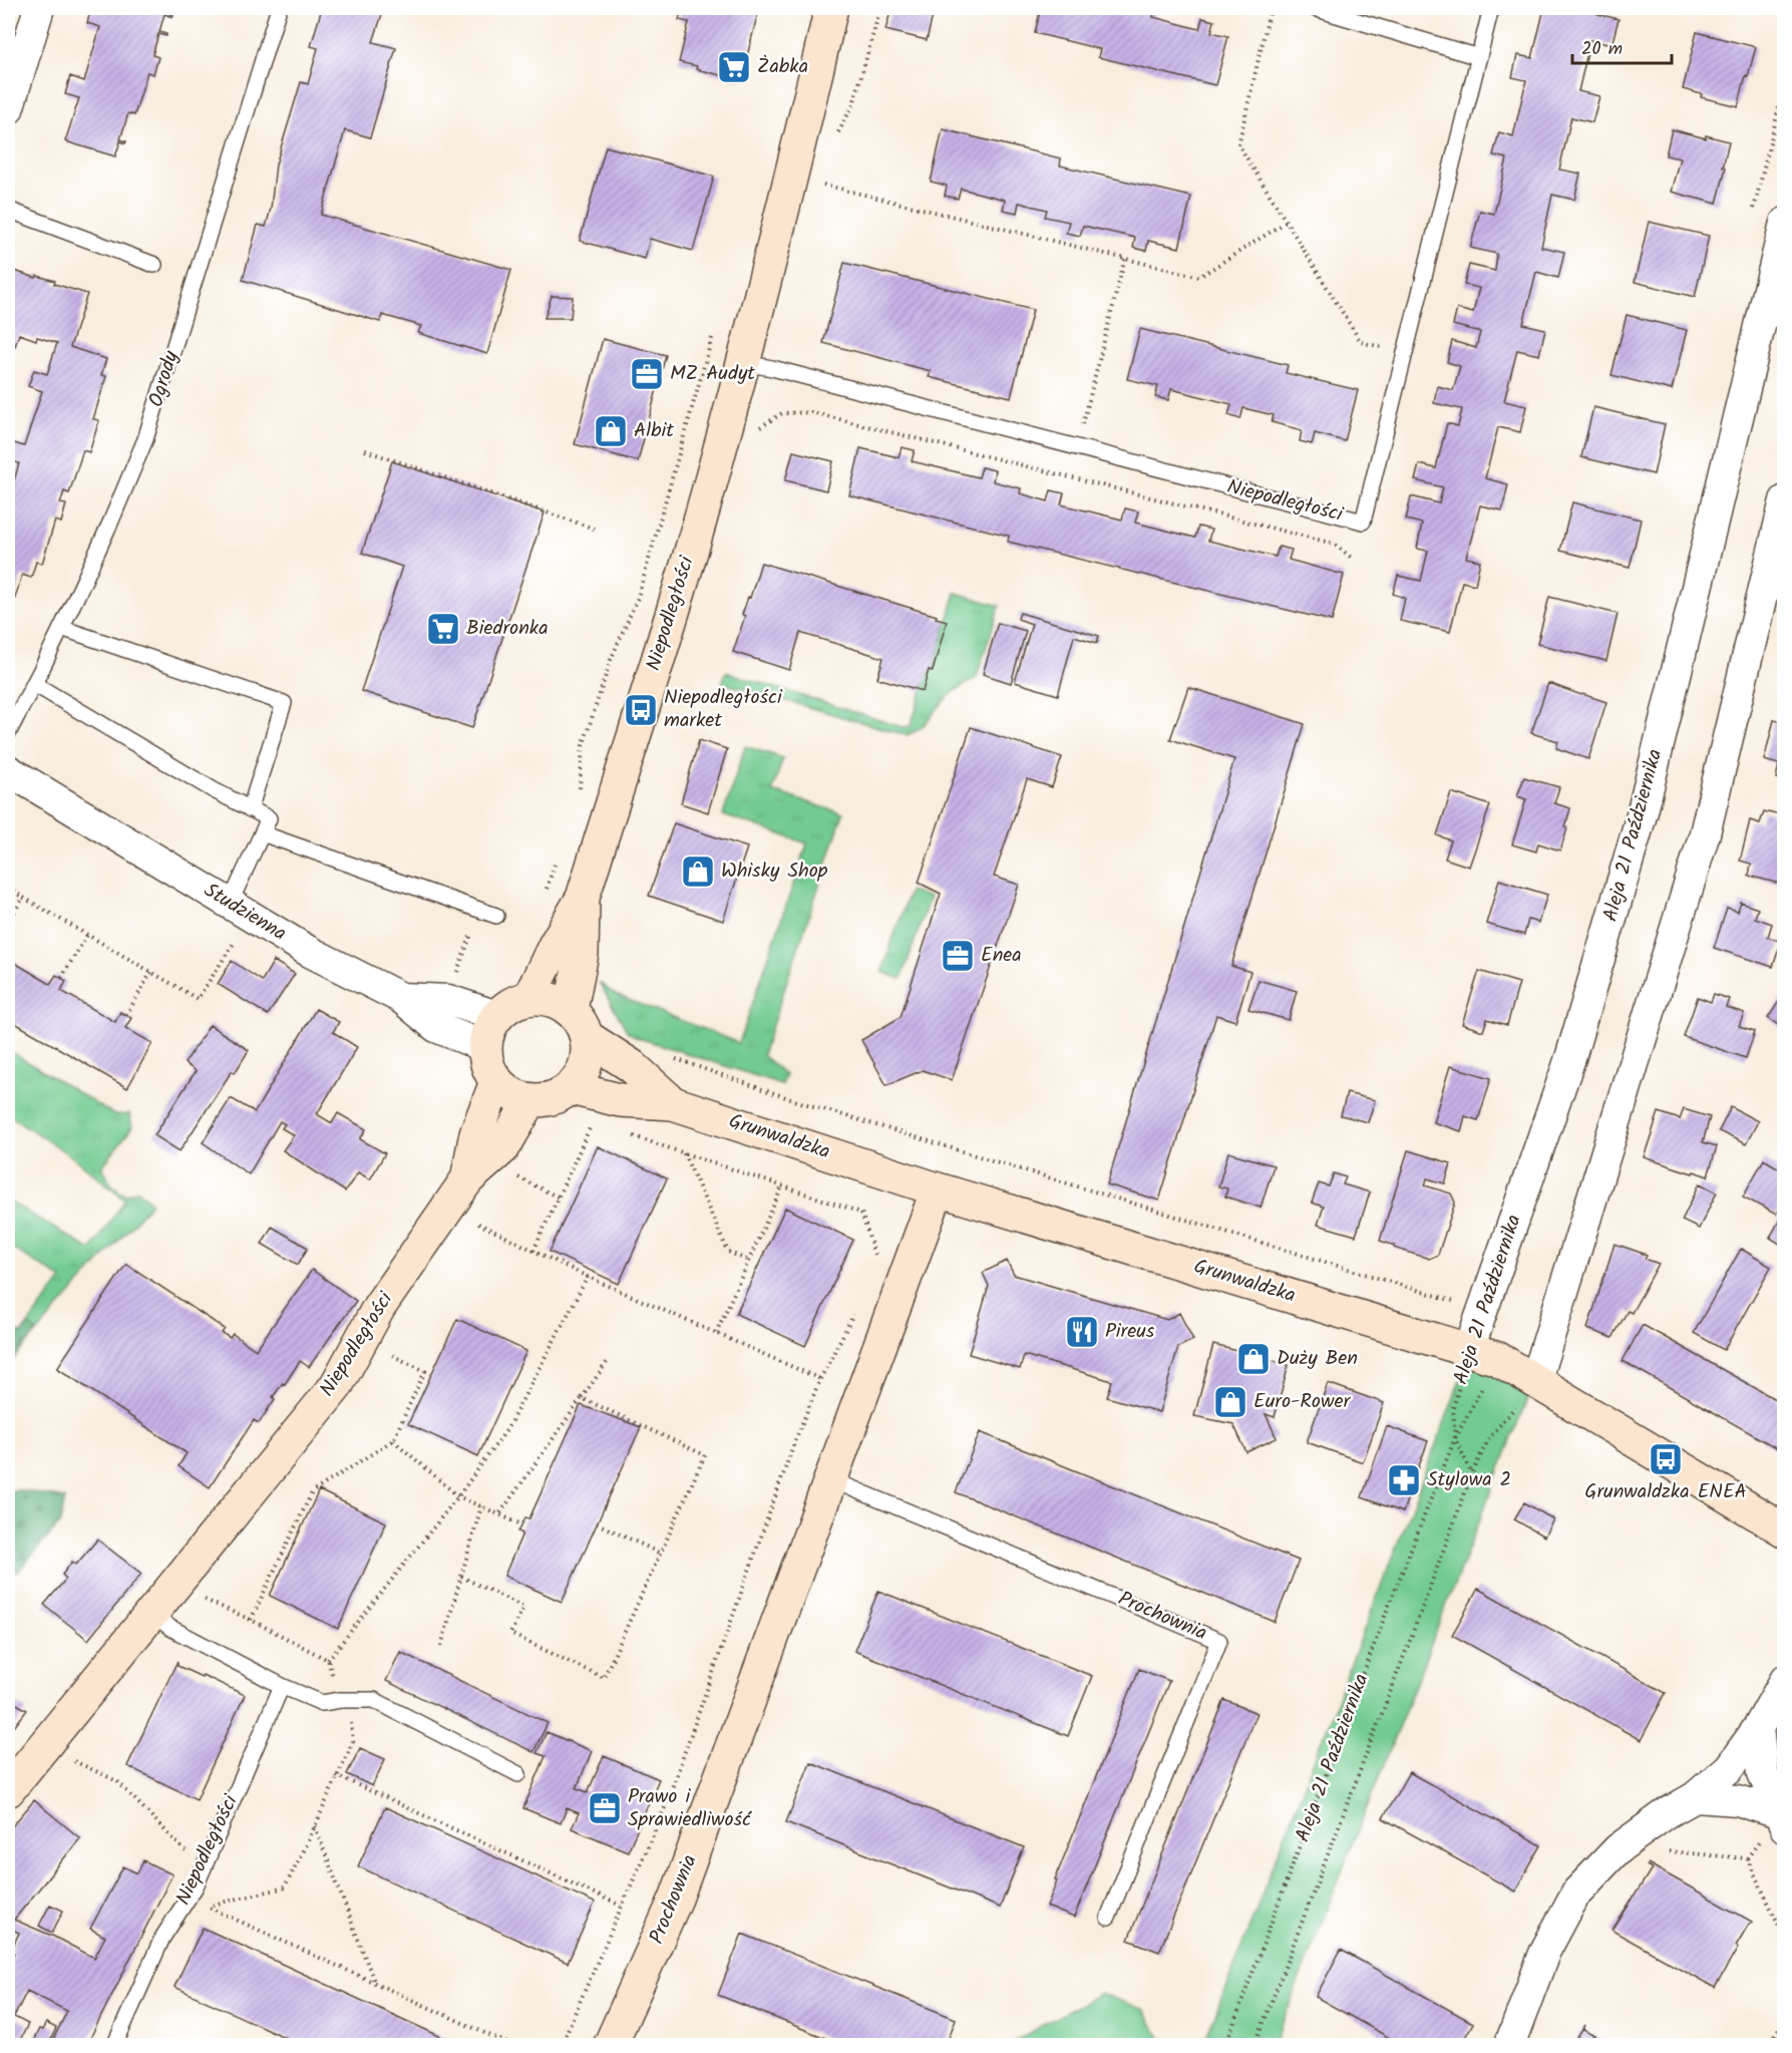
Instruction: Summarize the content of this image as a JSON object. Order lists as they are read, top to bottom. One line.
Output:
{"streets":{"street":["Niepodległości","Aleja 21 Października","Studzienna","Grunwaldzka","Prochownia"],"lane":["Ogrody"]},"crossings":[["Niepodległości","Studzienna"],["Niepodległości","Grunwaldzka"],["Aleja 21 Października","Grunwaldzka"],["Studzienna","Grunwaldzka"],["Grunwaldzka","Prochownia"]],"places":{"supermarket":["Żabka","Biedronka"],"office":["MZ Audyt","Enea","Prawo i Sprawiedliwość"],"shop":["Albit","Whisky Shop","Duży Ben","Euro-Rower"],"bus stop":["Niepodległości market","Grunwaldzka ENEA"],"restaurant":["Pireus"],"pharmacy":["Stylowa 2"]},"scale_bar":"20 m"}
